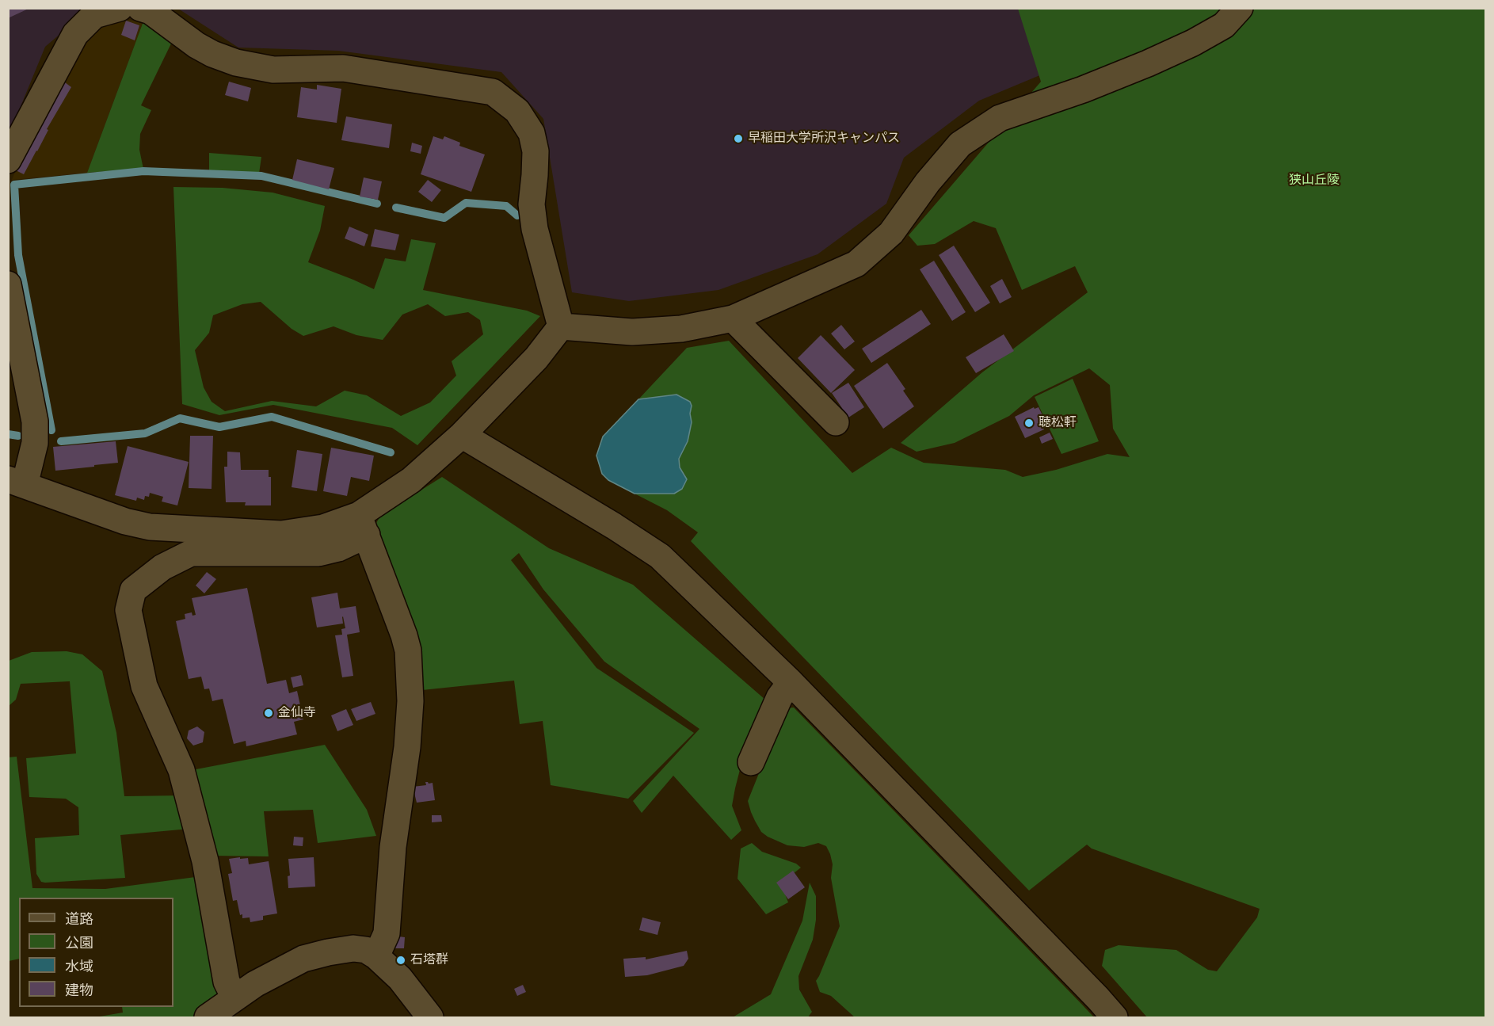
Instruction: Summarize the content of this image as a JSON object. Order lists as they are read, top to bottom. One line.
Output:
{"parks":["狭山丘陵"],"places":["早稲田大学所沢キャンパス","聴松軒","金仙寺","石塔群"],"legend":["道路","公園","水域","建物"]}
